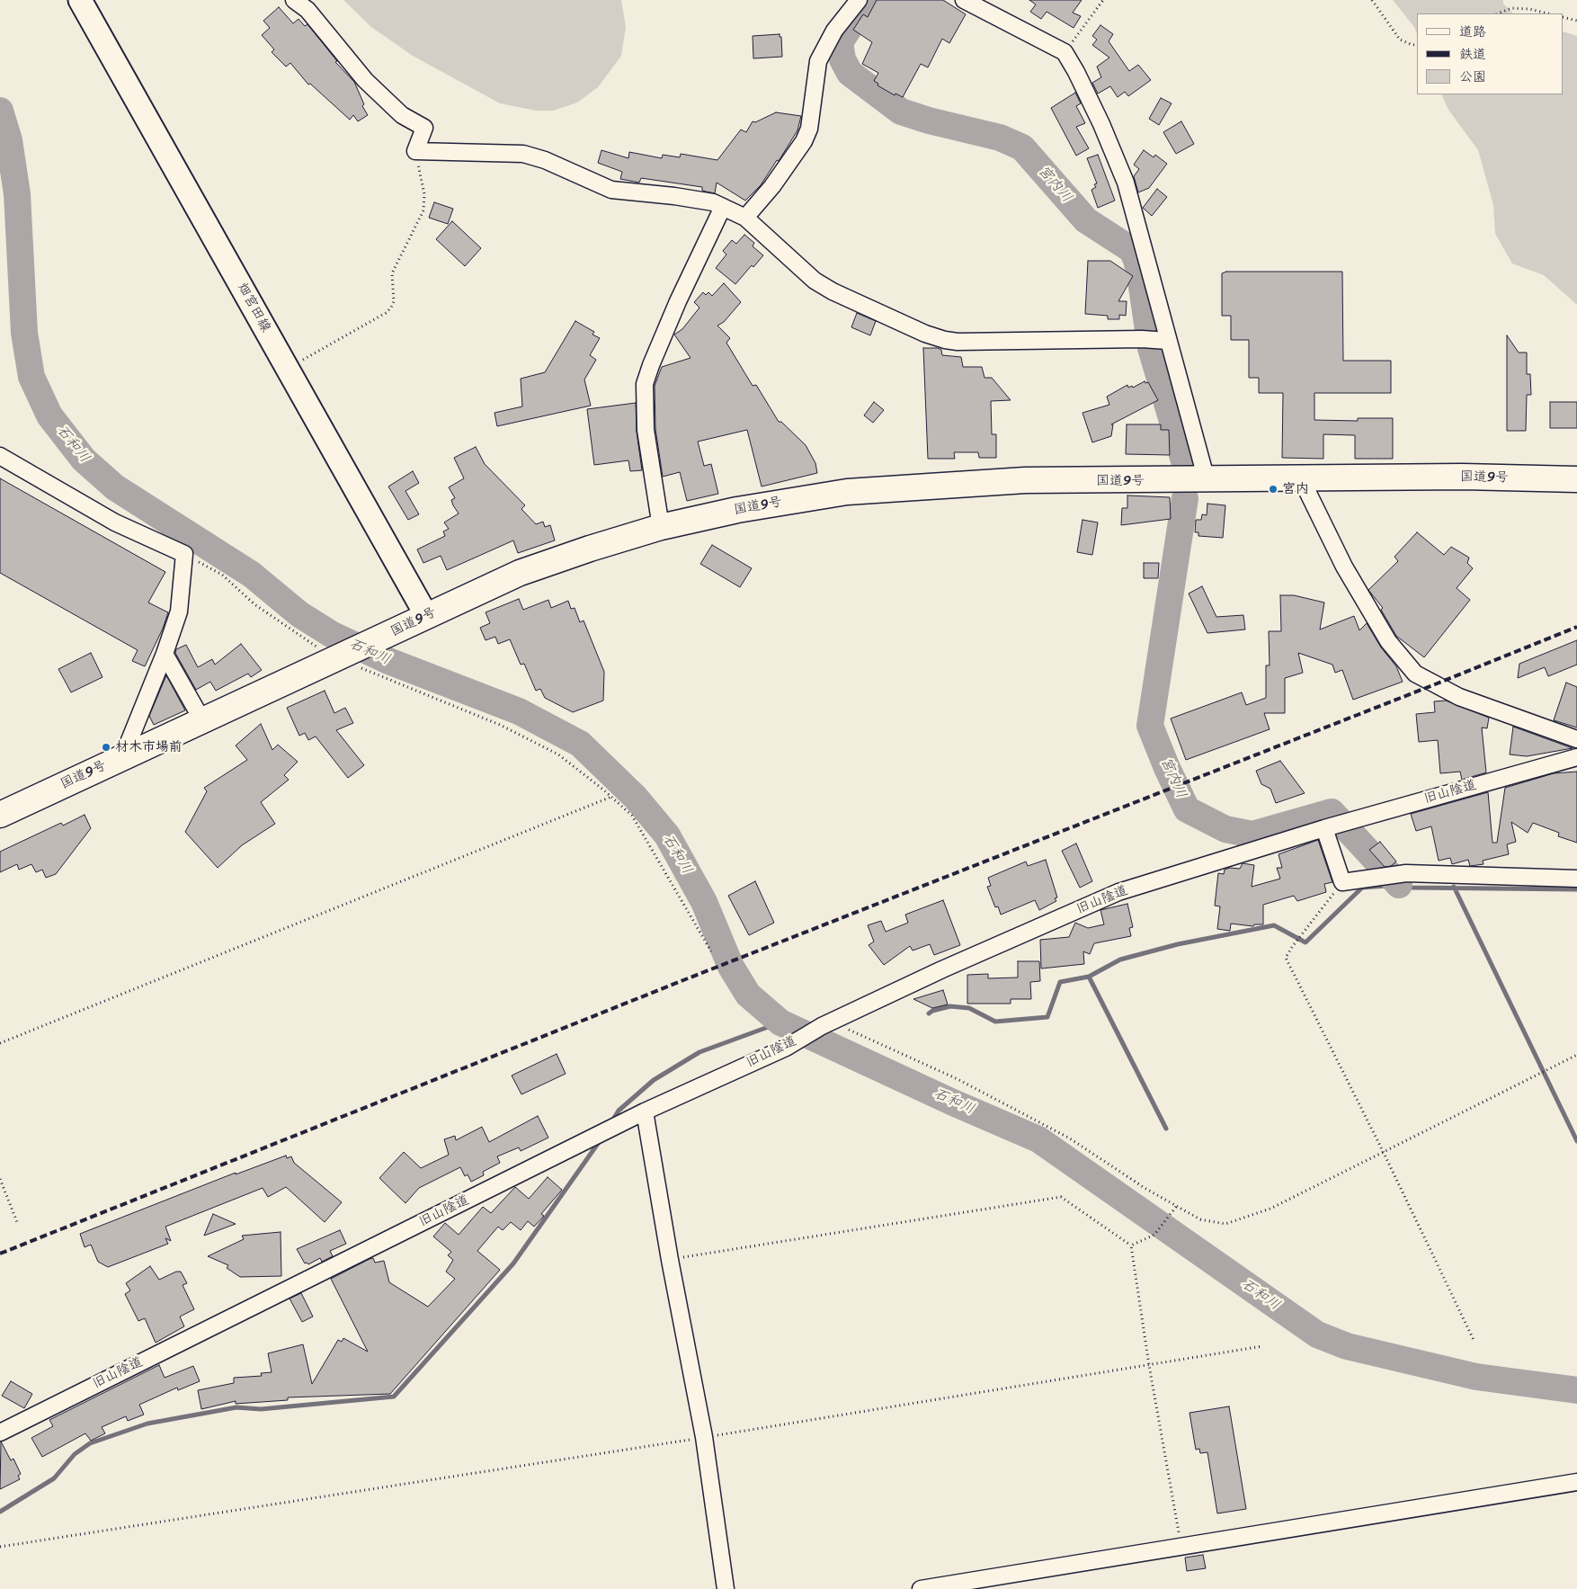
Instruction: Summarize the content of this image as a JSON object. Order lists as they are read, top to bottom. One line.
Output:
{"streets":{"highway":["国道9号"],"main road":["畑宮田線"],"street":["旧山陰道"]},"crossings":[["畑宮田線","国道9号"]],"water":["宮内川","石和川"],"places":["宮内","材木市場前"],"legend":["道路","鉄道","公園"]}
